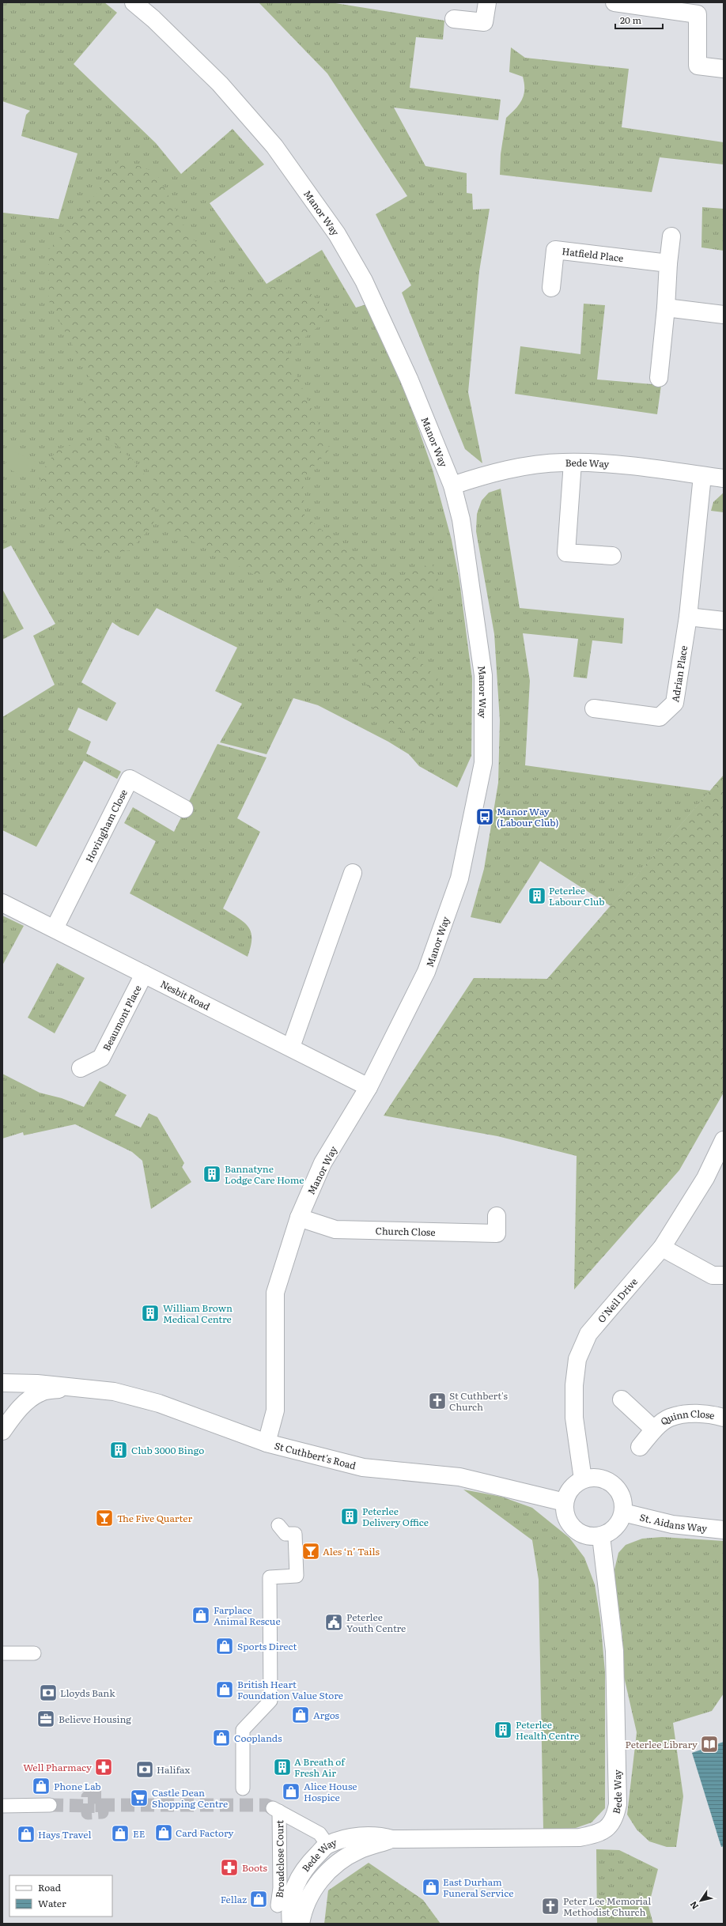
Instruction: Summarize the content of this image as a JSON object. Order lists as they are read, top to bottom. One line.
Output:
{"streets":{"street":["Manor Way","Hatfield Place","Bede Way","Adrian Place","Hovingham Close","Nesbit Road","Beaumont Place","Church Close","O'Neil Drive","Quinn Close","St Cuthbert's Road","St. Aidans Way","Broadclose Court"]},"crossings":[["Manor Way","Bede Way"],["Manor Way","Nesbit Road"],["Manor Way","Church Close"],["Manor Way","St Cuthbert's Road"],["Bede Way","Adrian Place"],["Bede Way","O'Neil Drive"],["Bede Way","St Cuthbert's Road"],["Bede Way","St. Aidans Way"],["Bede Way","Broadclose Court"],["Hovingham Close","Nesbit Road"],["Nesbit Road","Beaumont Place"],["O'Neil Drive","St Cuthbert's Road"],["O'Neil Drive","St. Aidans Way"],["St Cuthbert's Road","St. Aidans Way"]],"places":{"bus stop":["Manor Way (Labour Club)"],"building":["Peterlee Labour Club","Bannatyne Lodge Care Home","William Brown Medical Centre","Club 3000 Bingo","Peterlee Delivery Office","Peterlee Health Centre","A Breath of Fresh Air"],"church":["St Cuthbert's Church","Peter Lee Memorial Methodist Church"],"bar":["The Five Quarter","Ales ‘n’ Tails"],"shop":["Farplace Animal Rescue","Sports Direct","British Heart Foundation Value Store","Argos","Cooplands","Phone Lab","Alice House Hospice","Card Factory","EE","Hays Travel","East Durham Funeral Service","Fellaz"],"public building":["Peterlee Youth Centre"],"bank":["Lloyds Bank","Halifax"],"office":["Believe Housing"],"library":["Peterlee Library"],"pharmacy":["Well Pharmacy","Boots"],"supermarket":["Castle Dean Shopping Centre"]},"legend":["Road","Water"],"scale_bar":"20 m","north":"bottom left"}
